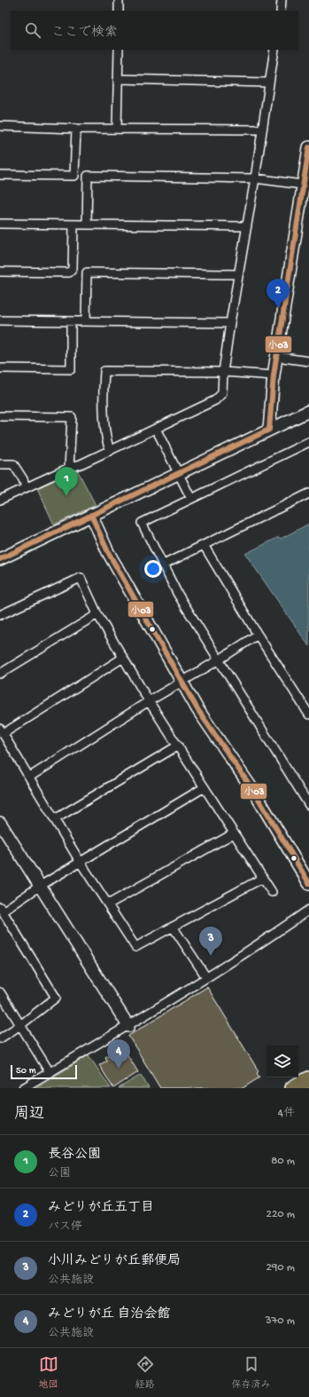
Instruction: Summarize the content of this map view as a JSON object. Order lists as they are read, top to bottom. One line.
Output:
{"lines":["transit line 小03"],"scale_bar":"50 m","page":{"search":"ここで検索","pins":["2","1","3","4"],"scale":"50 m","heading":["周辺","4件"],"list":[{"mark":"1","name":"長谷公園","note":"公園","value":"80 m"},{"mark":"2","name":"みどりが丘五丁目","note":"バス停","value":"220 m"},{"mark":"3","name":"小川みどりが丘郵便局","note":"公共施設","value":"290 m"},{"mark":"4","name":"みどりが丘 自治会館","note":"公共施設","value":"370 m"}],"nav":["地図","経路","保存済み"]}}
